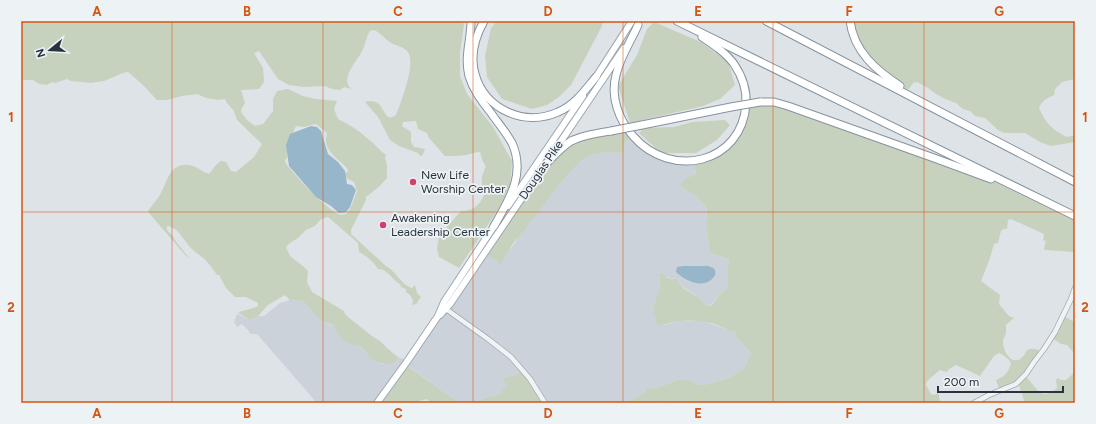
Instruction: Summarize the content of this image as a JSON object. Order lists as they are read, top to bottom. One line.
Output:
{"streets":{"main road":["Douglas Pike"]},"places":["New Life Worship Center","Awakening Leadership Center"],"scale_bar":"200 m","north":"left","grid":{"columns":["A","B","C","D","E","F","G"],"rows":["1","2"]}}
